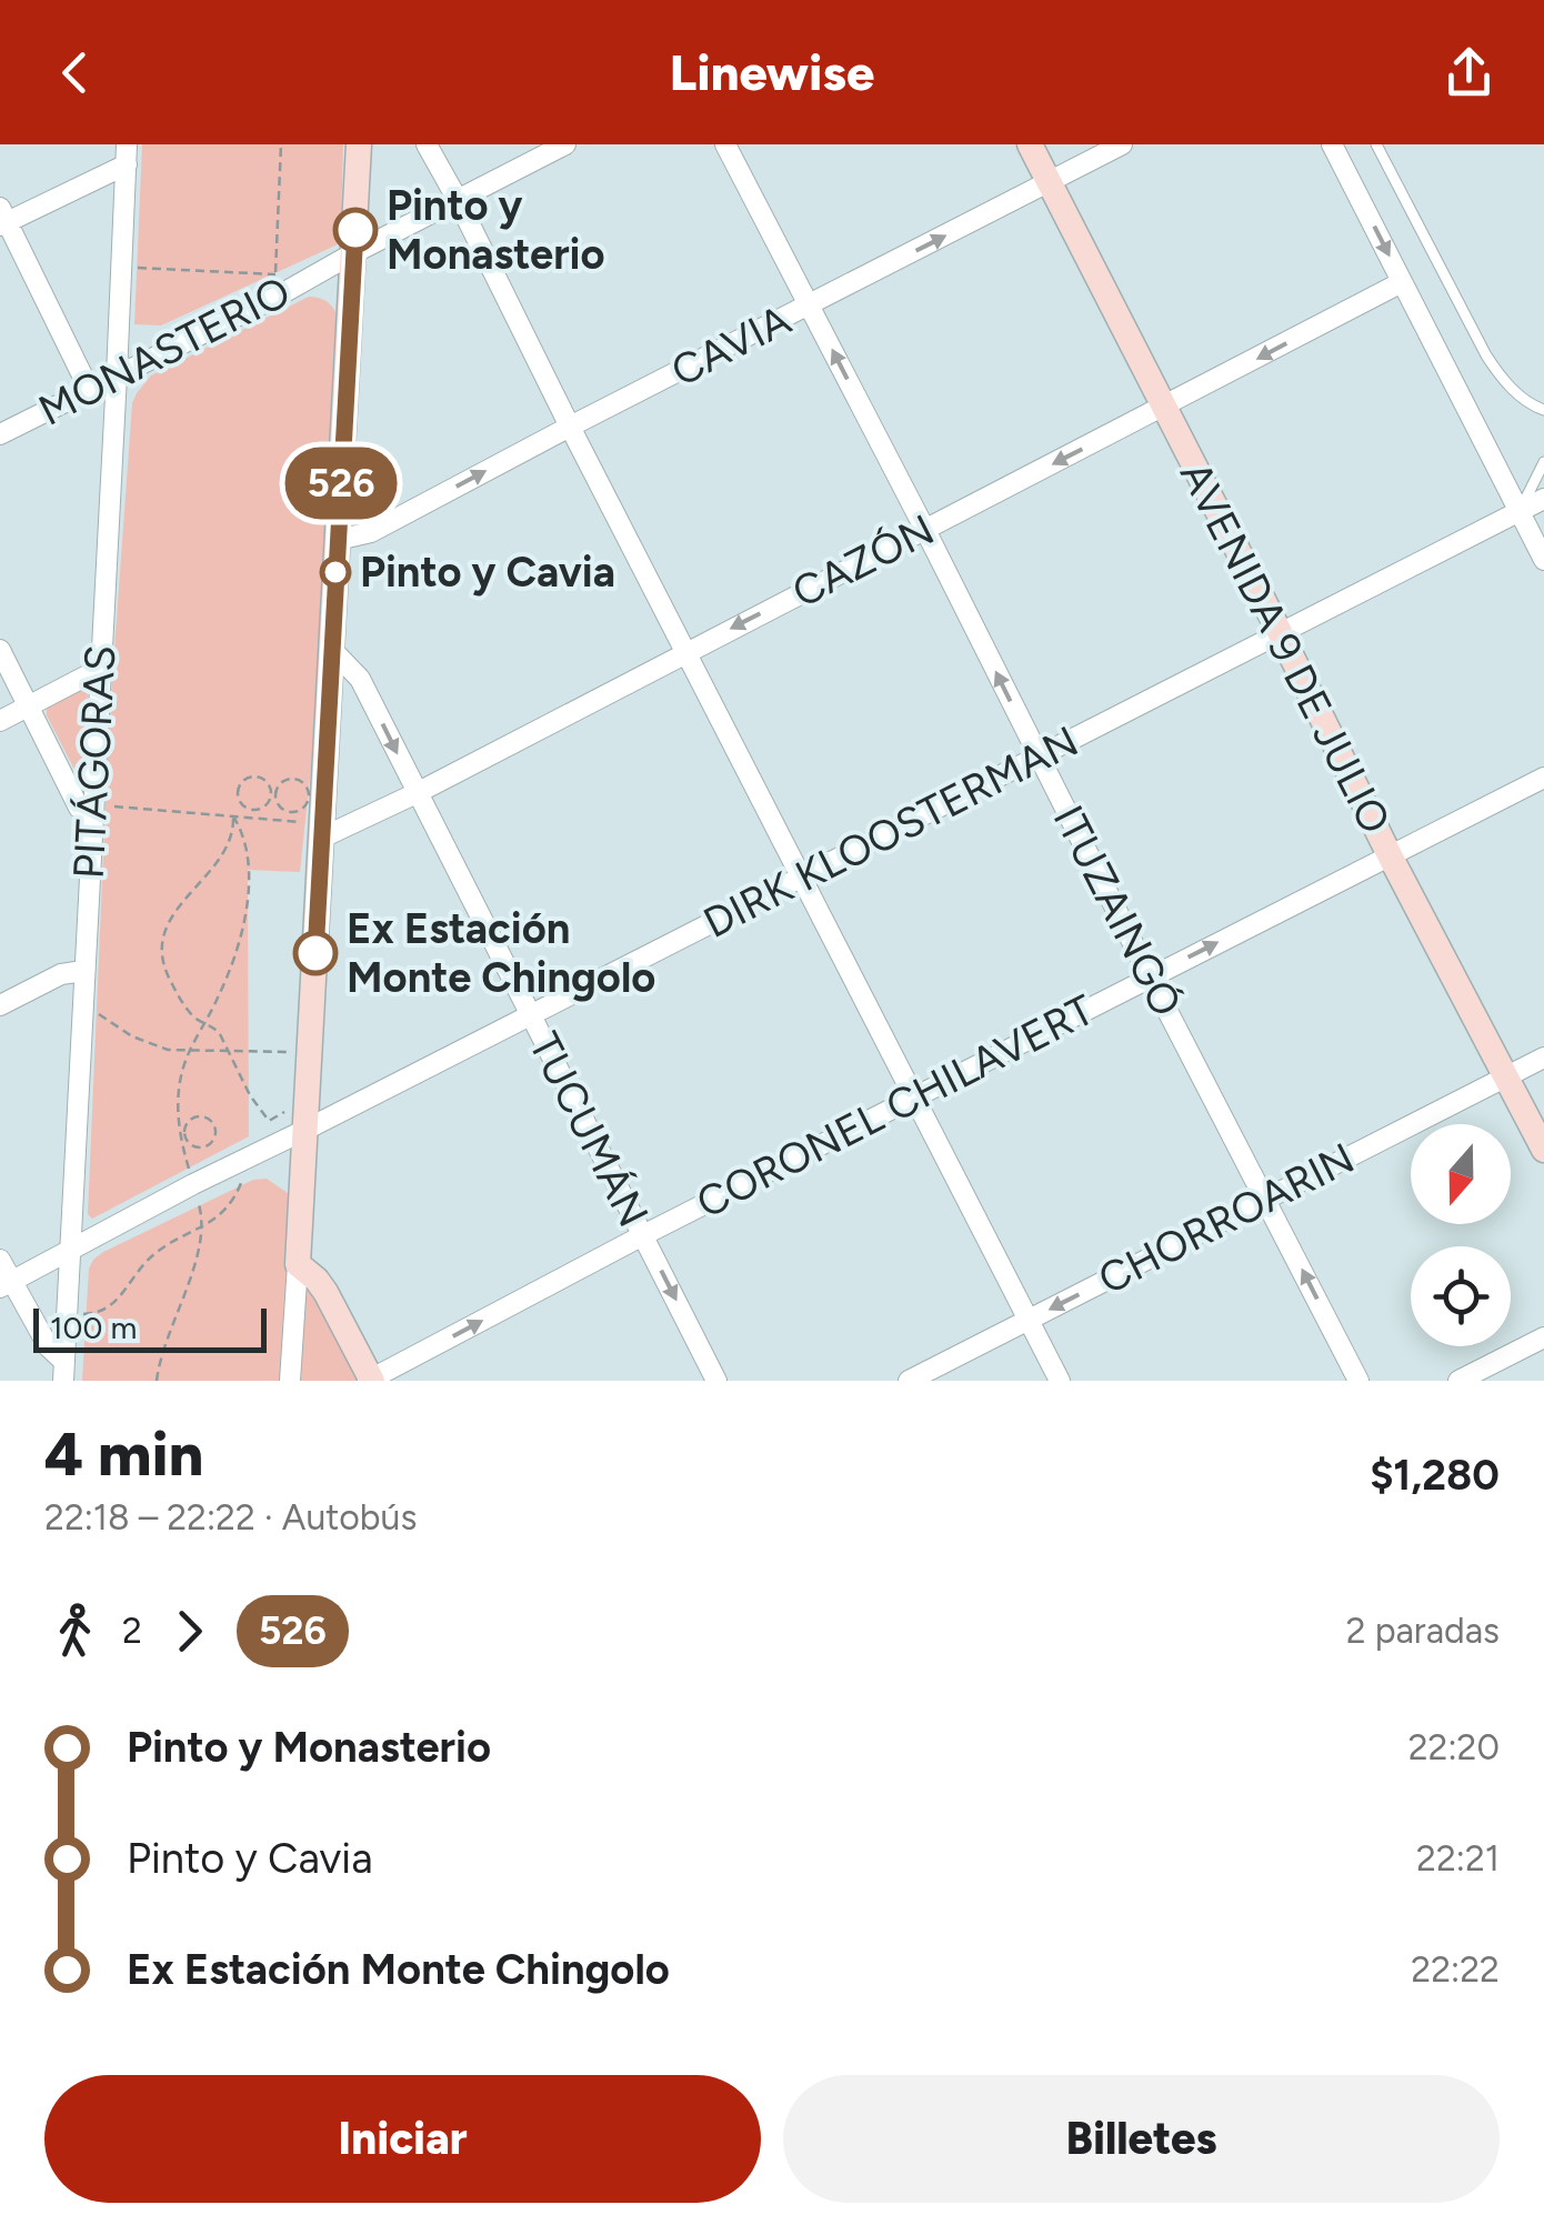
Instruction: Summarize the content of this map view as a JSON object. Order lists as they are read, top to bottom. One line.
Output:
{"streets":{"main road":["AVENIDA 9 DE JULIO"],"street":["CAVIA","MONASTERIO","CAZÓN","PITÁGORAS","DIRK KLOOSTERMAN","ITUZAINGÓ","CORONEL CHILAVERT","TUCUMÁN","CHORROARIN"]},"crossings":[["CAVIA","AVENIDA 9 DE JULIO"],["CAVIA","ITUZAINGÓ"],["MONASTERIO","PITÁGORAS"],["CAZÓN","AVENIDA 9 DE JULIO"],["CAZÓN","ITUZAINGÓ"],["CAZÓN","TUCUMÁN"],["AVENIDA 9 DE JULIO","DIRK KLOOSTERMAN"],["AVENIDA 9 DE JULIO","CORONEL CHILAVERT"],["AVENIDA 9 DE JULIO","CHORROARIN"],["PITÁGORAS","DIRK KLOOSTERMAN"],["DIRK KLOOSTERMAN","ITUZAINGÓ"],["DIRK KLOOSTERMAN","TUCUMÁN"],["ITUZAINGÓ","CORONEL CHILAVERT"],["ITUZAINGÓ","CHORROARIN"],["CORONEL CHILAVERT","TUCUMÁN"]],"one_way":["CAVIA","CAZÓN","ITUZAINGÓ","CORONEL CHILAVERT","TUCUMÁN","CHORROARIN"],"places":["Pinto y Monasterio","Pinto y Cavia","Ex Estación Monte Chingolo"],"lines":["bus line 526"],"scale_bar":"100 m","north":"bottom","page":{"header":"Linewise","on_map":"526","scale":"100 m","heading":["4 min","22:18 – 22:22 · Autobús","$1,280"],"legs":["2","526","2 paradas"],"list":[{"name":"Pinto y Monasterio","value":"22:20"},{"name":"Pinto y Cavia","value":"22:21"},{"name":"Ex Estación Monte Chingolo","value":"22:22"}],"buttons":["Iniciar","Billetes"]}}
